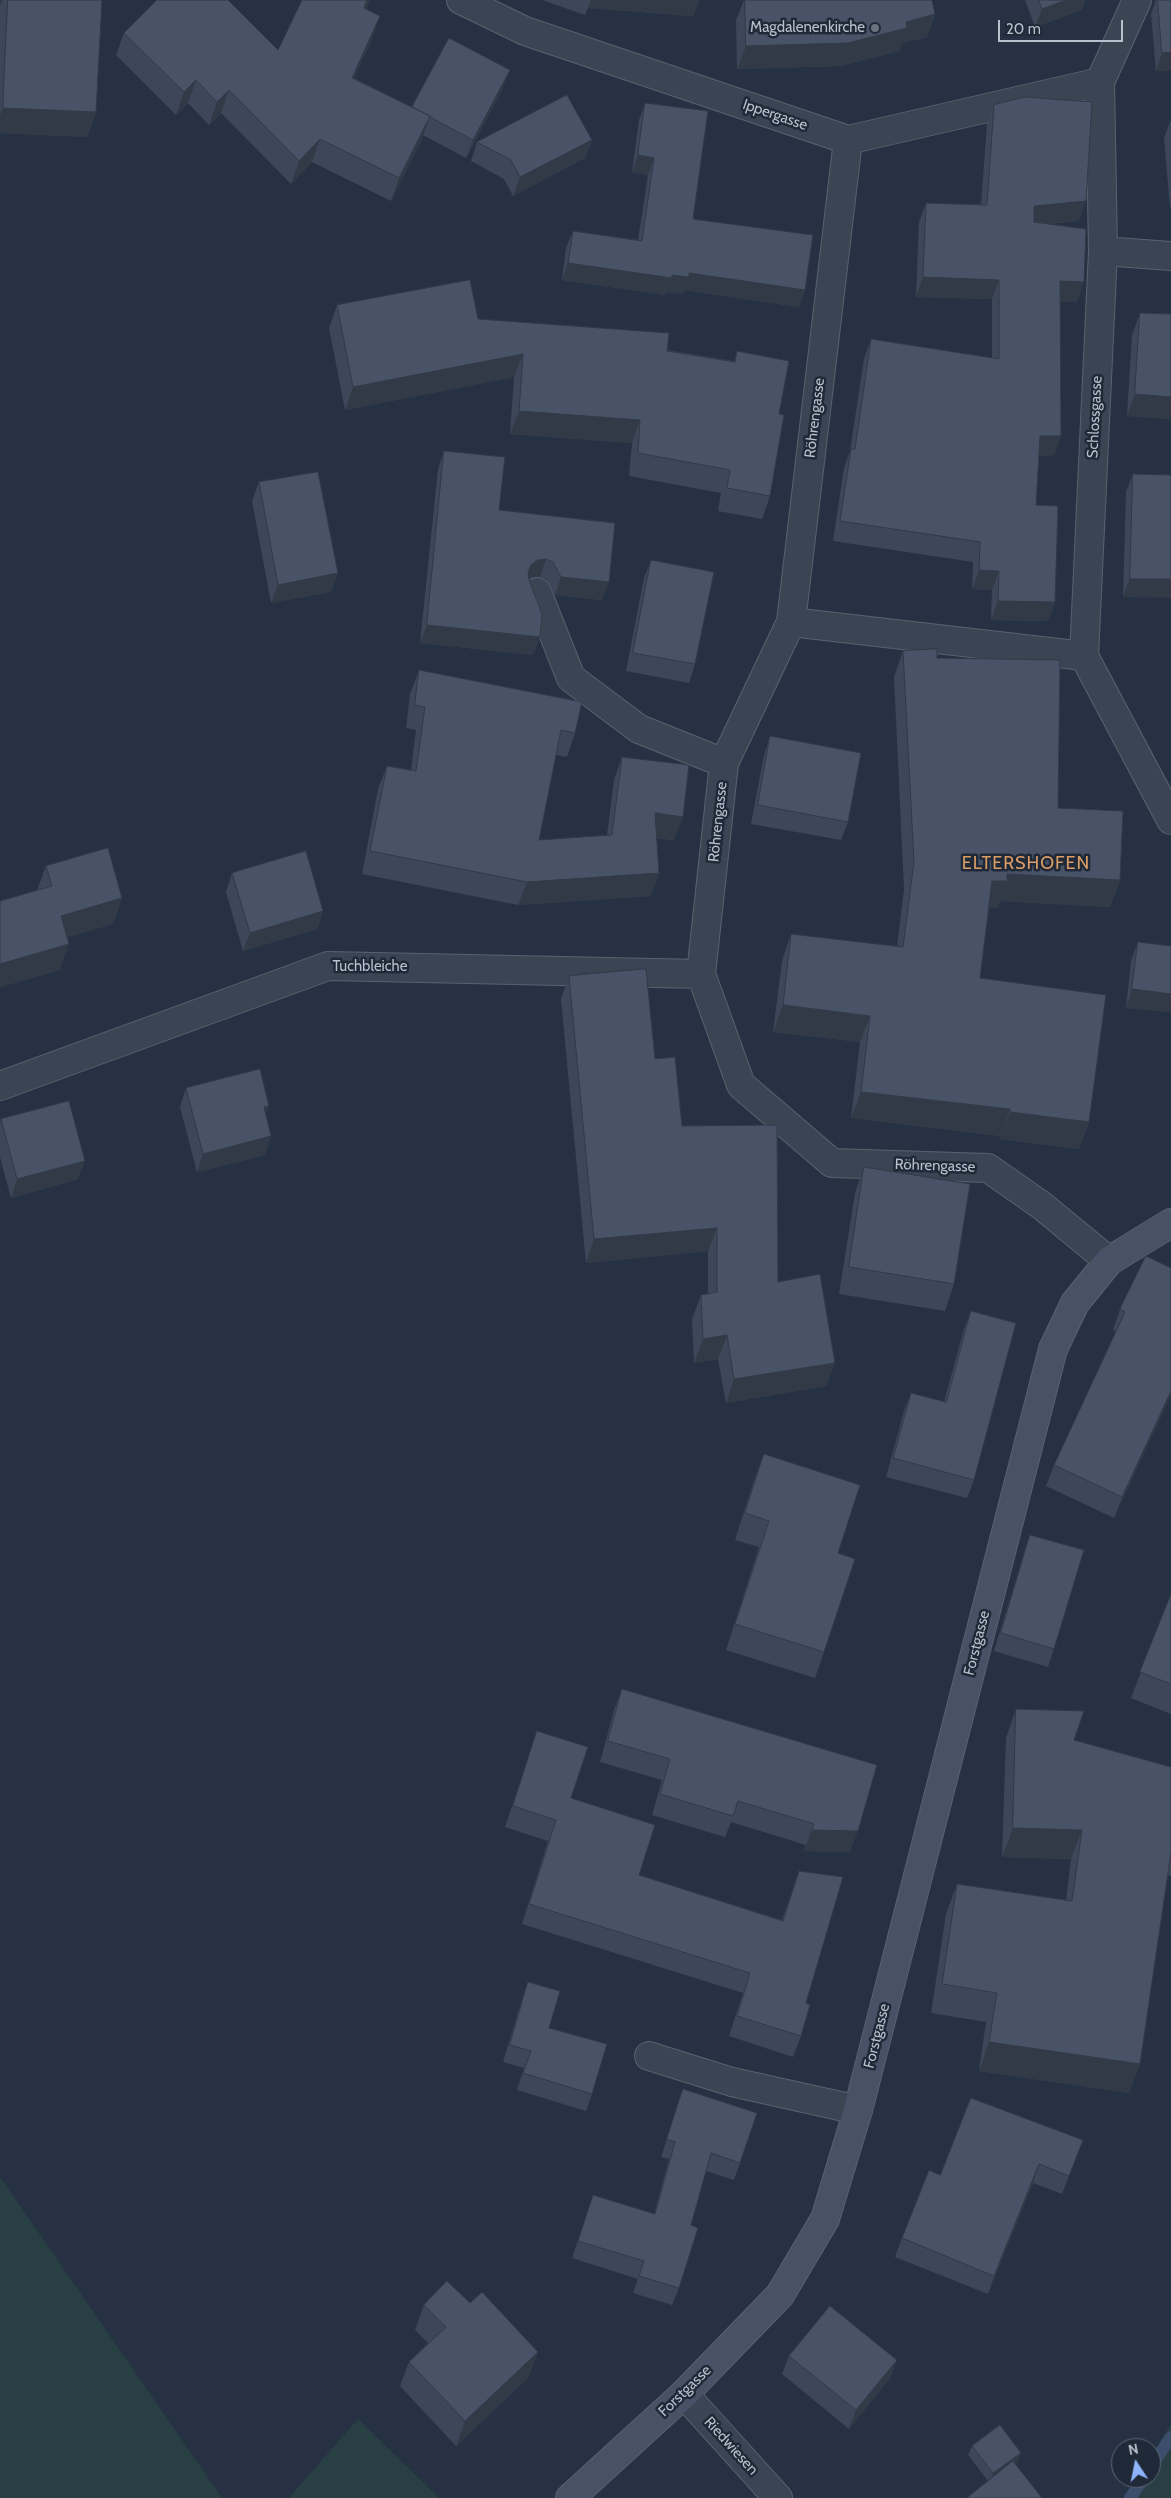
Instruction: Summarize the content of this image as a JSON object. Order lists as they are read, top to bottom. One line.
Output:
{"streets":{"street":["Ippergasse","Schlossgasse","Röhrengasse","Tuchbleiche","Forstgasse","Riedwiesen"]},"crossings":[["Ippergasse","Röhrengasse"],["Röhrengasse","Tuchbleiche"],["Röhrengasse","Forstgasse"],["Forstgasse","Riedwiesen"]],"districts":["ELTERSHOFEN"],"places":["Magdalenenkirche"],"scale_bar":"20 m","north":"top"}
